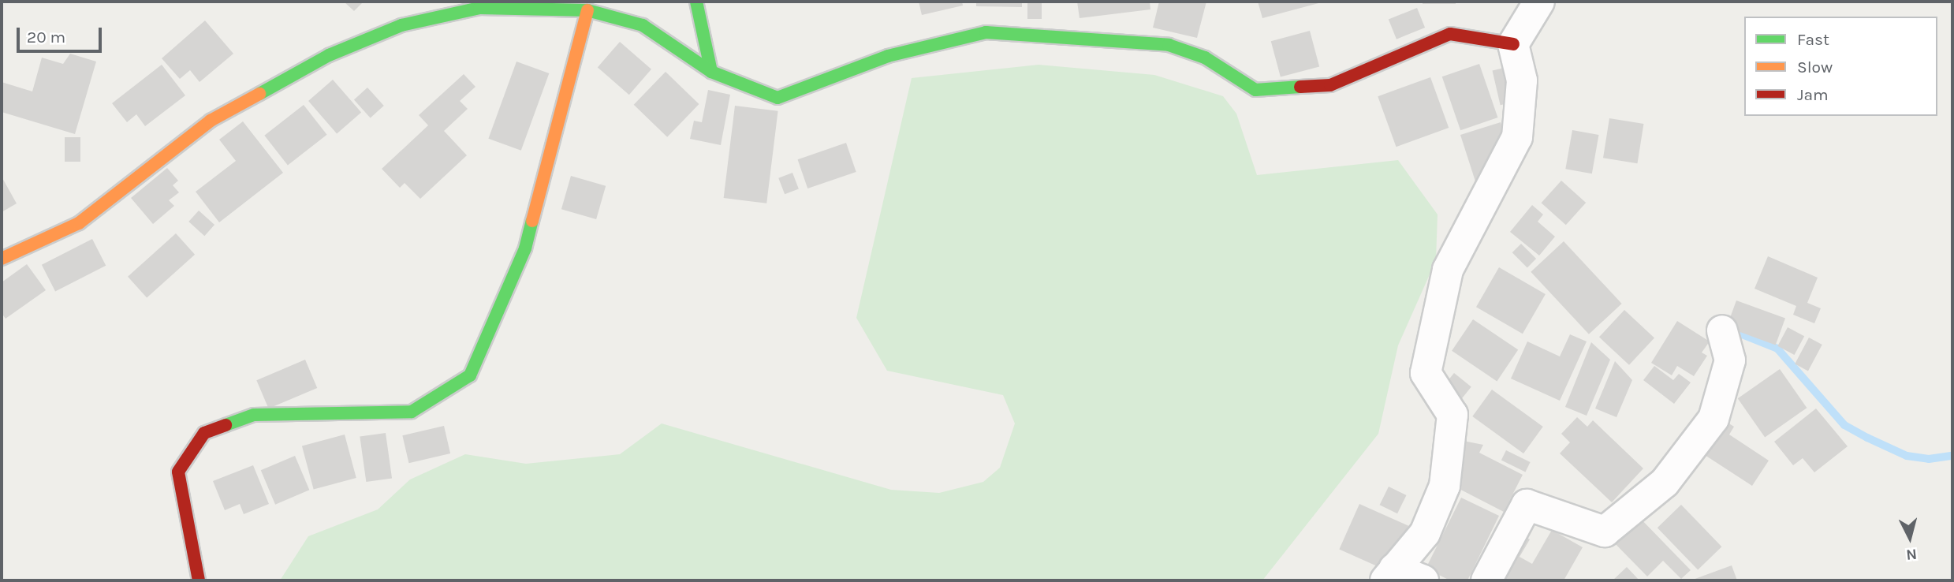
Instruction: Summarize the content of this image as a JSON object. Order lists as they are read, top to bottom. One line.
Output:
{"legend":["Fast","Slow","Jam"],"scale_bar":"20 m","north":"bottom"}
